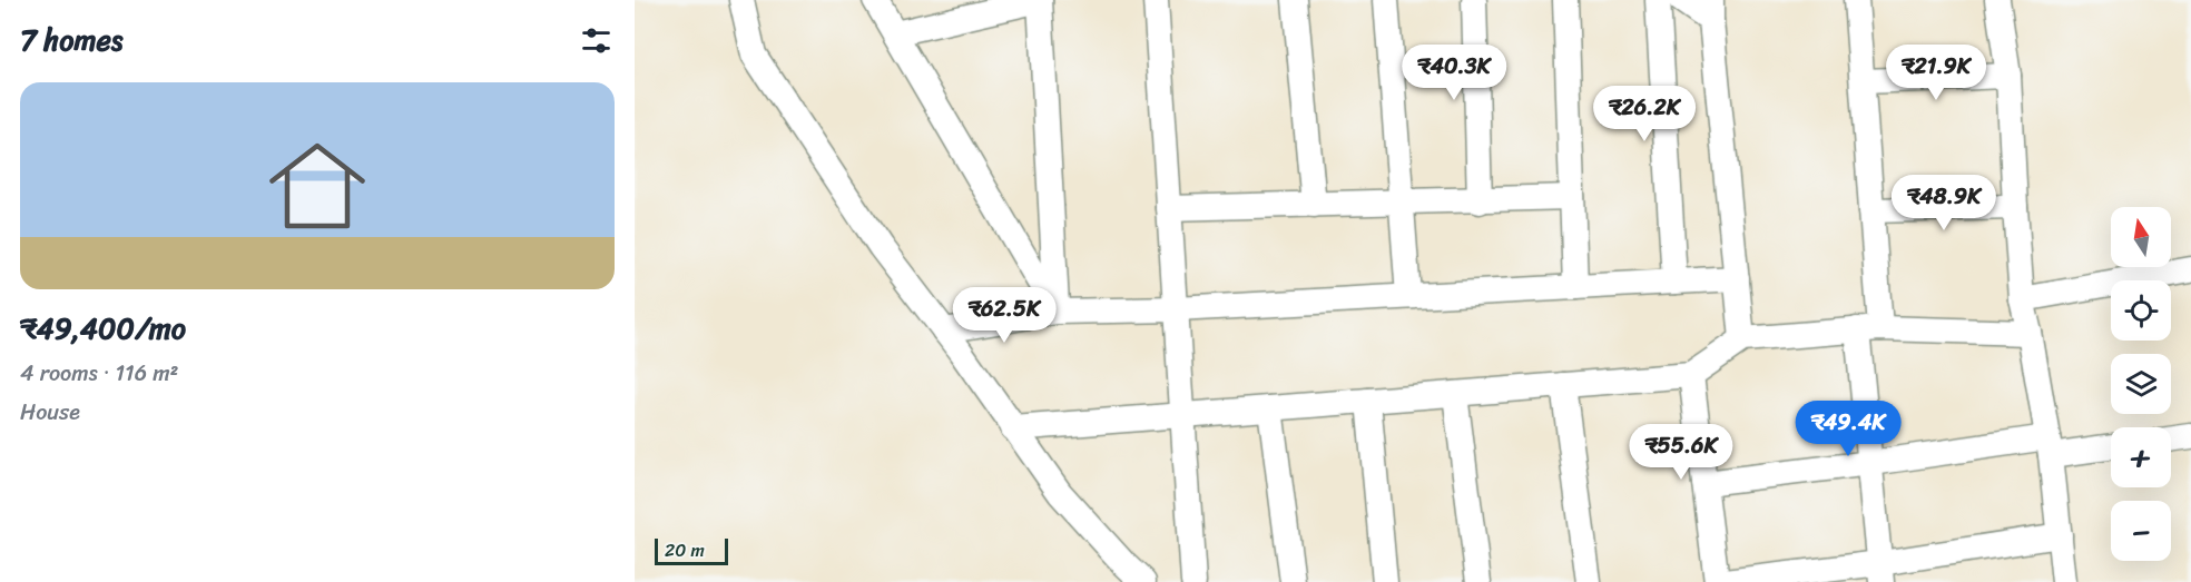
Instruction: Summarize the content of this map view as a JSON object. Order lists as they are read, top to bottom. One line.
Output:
{"scale_bar":"20 m","north":"top","page":{"heading":"7 homes","price":["₹40.3K","₹21.9K","₹26.2K","₹48.9K","₹62.5K","₹49.4K","₹55.6K"],"list":[{"name":"₹49,400/mo","note":"4 rooms · 116 m² · House"}],"map_buttons":["+","−"],"scale":"20 m"}}
